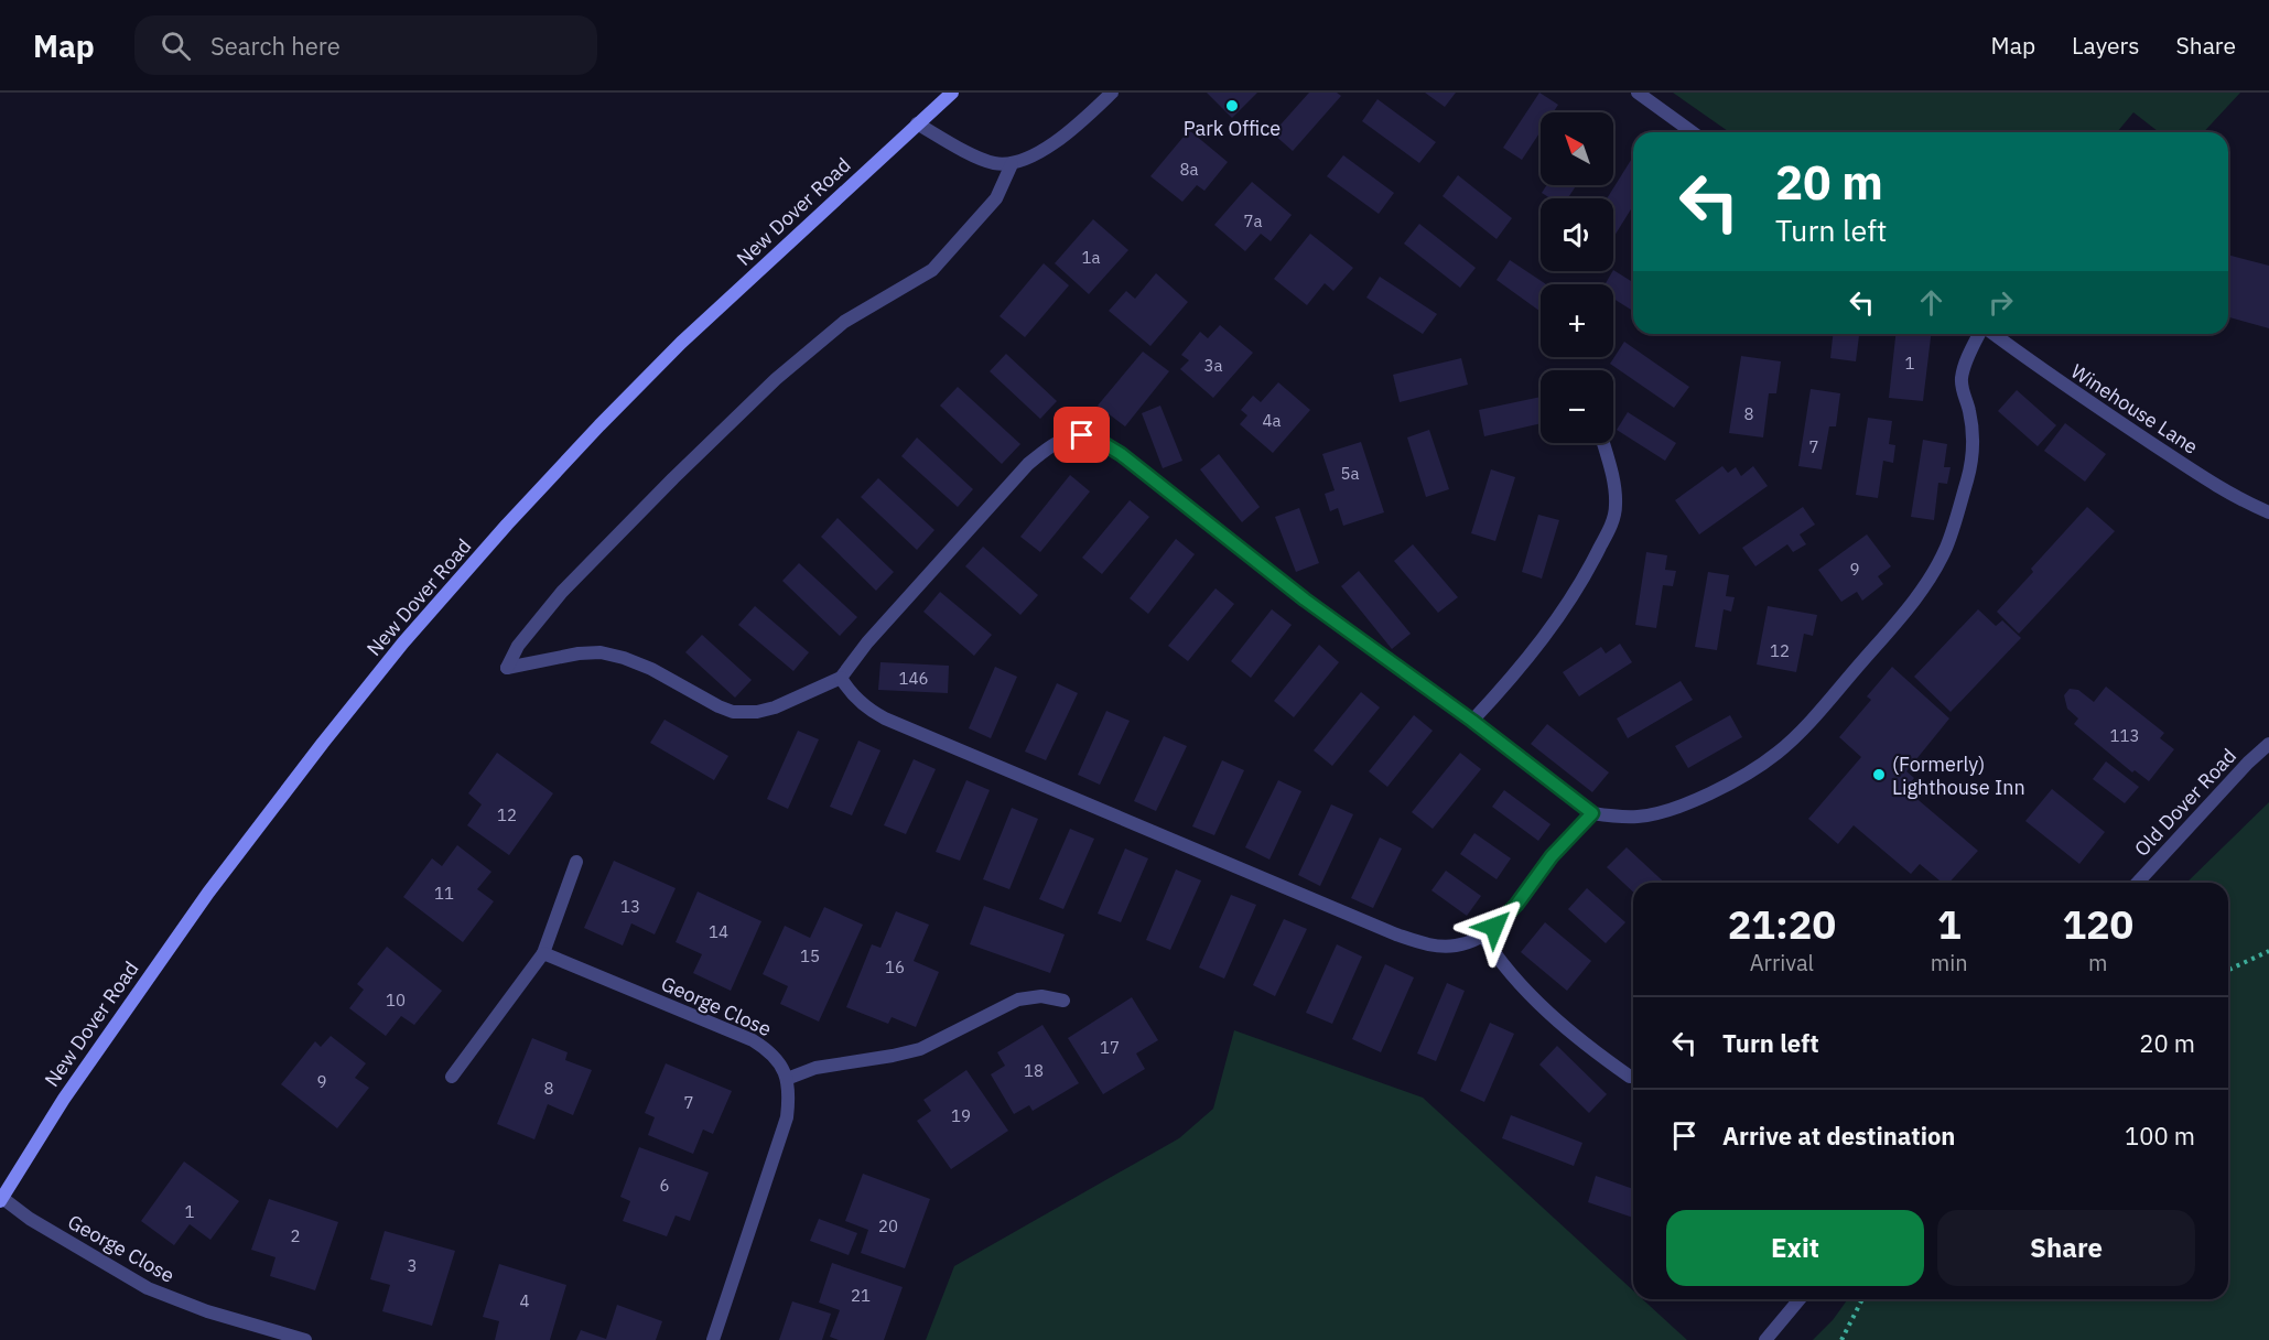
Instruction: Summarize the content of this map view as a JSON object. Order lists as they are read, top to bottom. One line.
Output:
{"streets":{"main road":["New Dover Road"],"street":["Winehouse Lane","Old Dover Road","George Close"]},"crossings":[["New Dover Road","George Close"]],"places":["Park Office","(Formerly) Lighthouse Inn"],"house_numbers":["8a","7a","1a","1","3a","8","4a","7","5a","9","12","146","113","12","11","13","14","15","16","10","17","18","9","8","7","19","6","1","20","2","3","21","4"],"north":"top left","page":{"header":"Map","search":"Search here","nav":["Map","Layers","Share"],"map_buttons":["+","−"],"turn":["20 m","Turn left"],"eta":["21:20","Arrival","1","min","120","m"],"list":[{"name":"Turn left","value":"20 m"},{"name":"Arrive at destination","value":"100 m"}],"buttons":["Exit","Share"]}}
